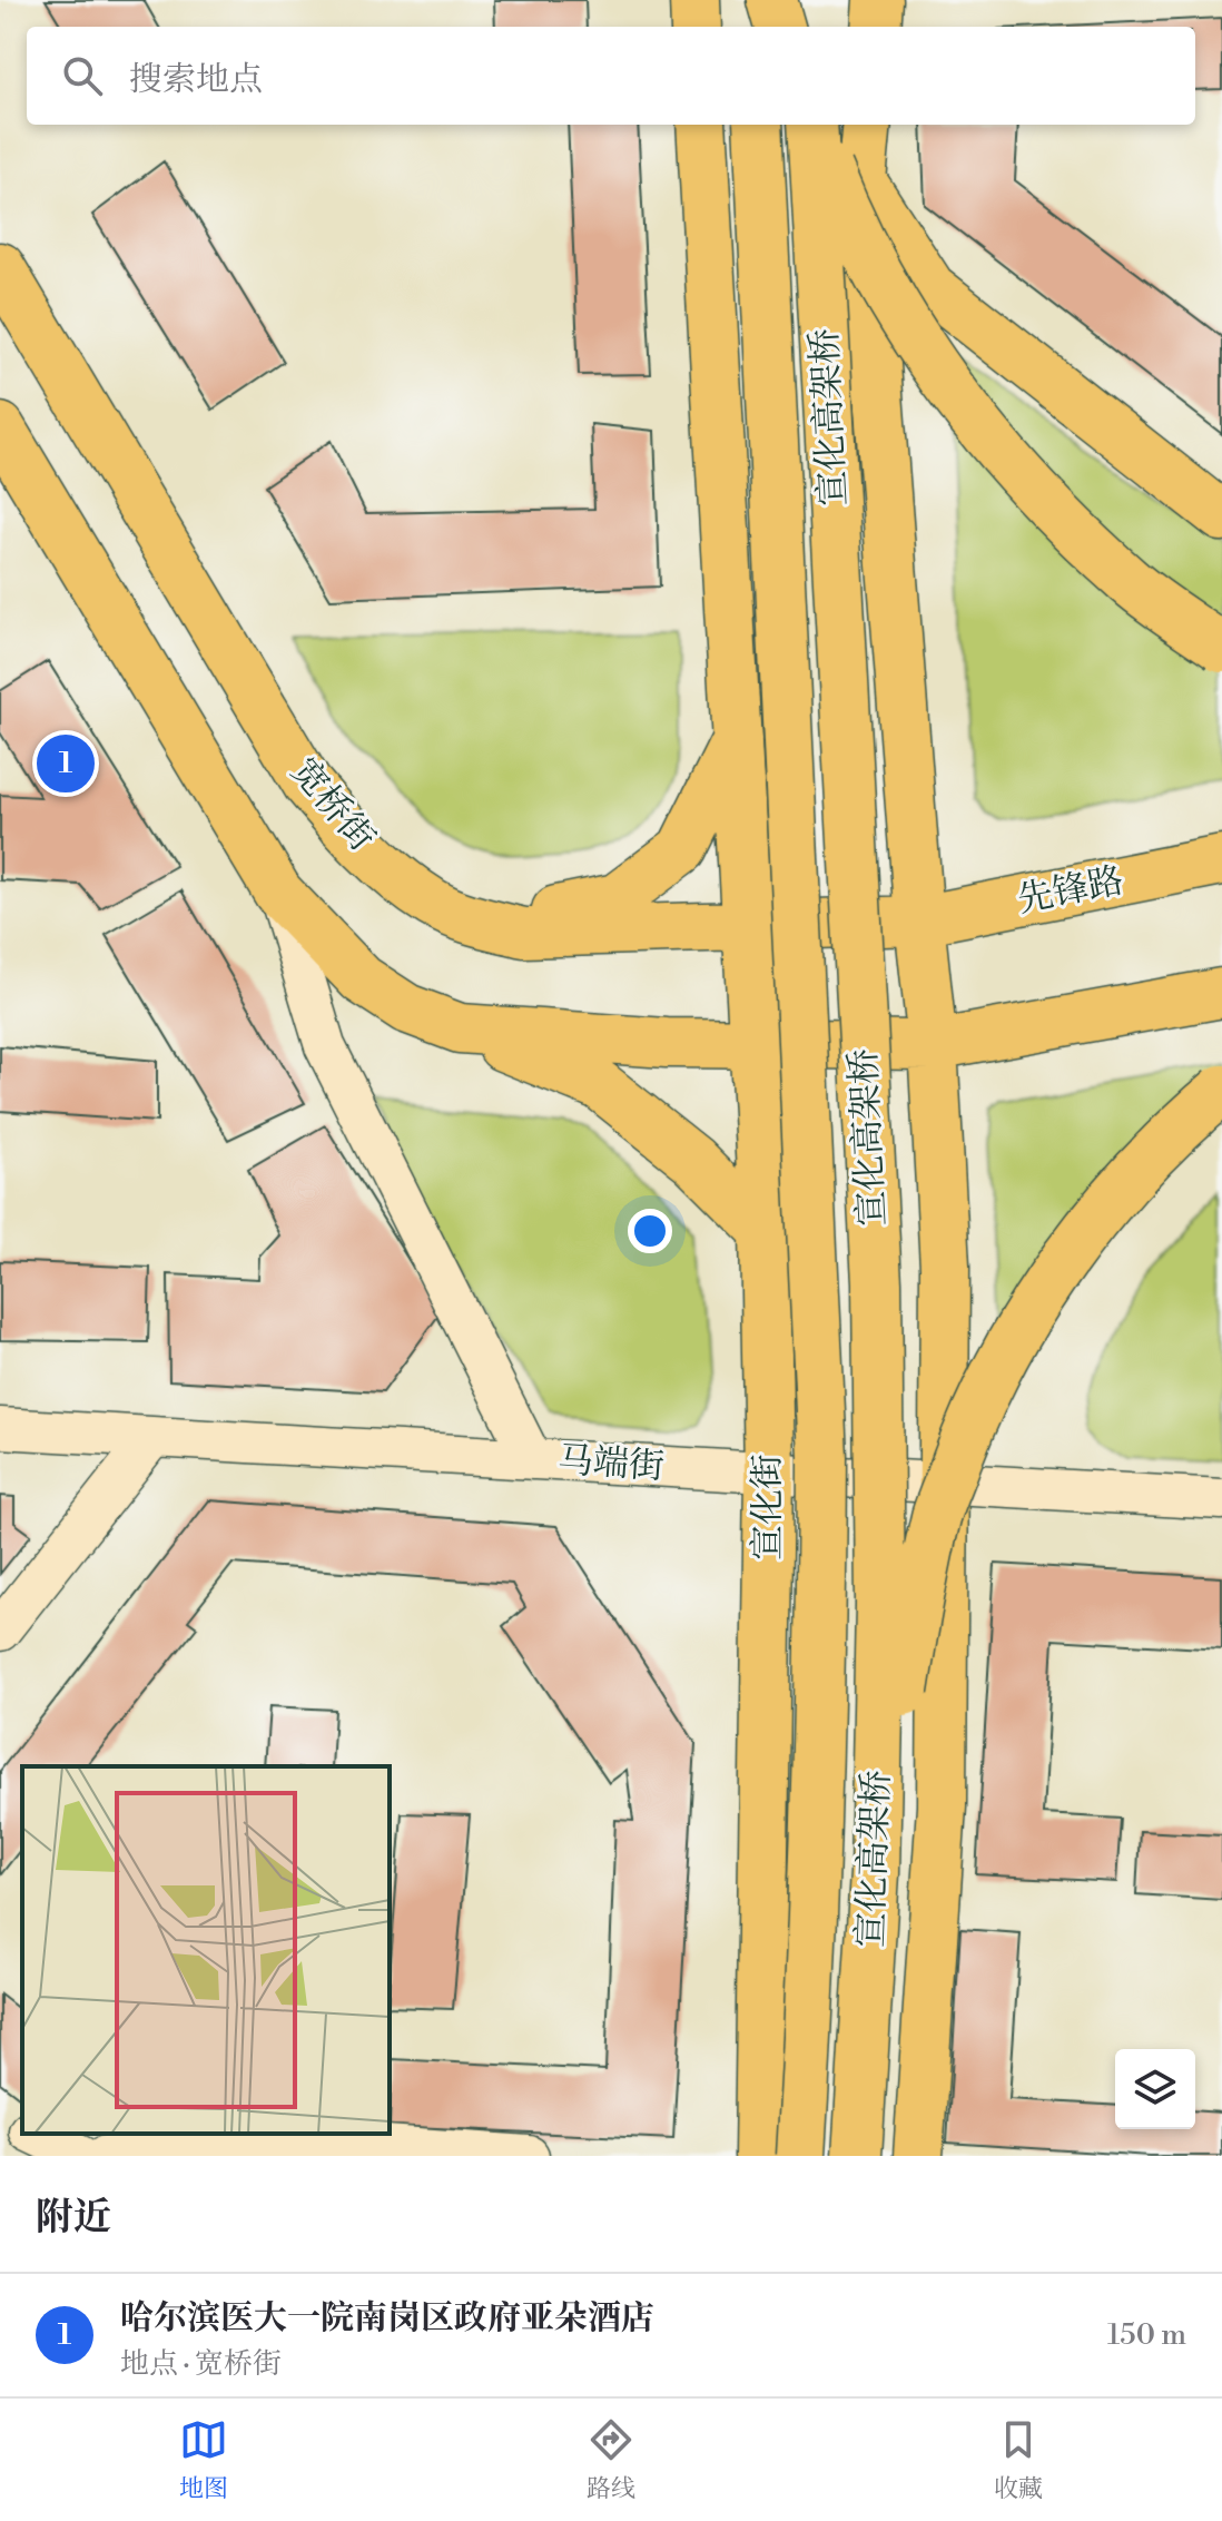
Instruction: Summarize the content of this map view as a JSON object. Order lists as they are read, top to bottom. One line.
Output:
{"streets":{"highway":["宣化高架桥","宽桥街","先锋路","宣化街"],"street":["马端街"]},"crossings":[["宽桥街","先锋路"],["宽桥街","宣化街"],["马端街","宣化街"]],"page":{"search":"搜索地点","pins":"1","heading":"附近","list":[{"mark":"1","name":"哈尔滨医大一院南岗区政府亚朵酒店","note":"地点 · 宽桥街","value":"150 m"}],"nav":["地图","路线","收藏"]}}
